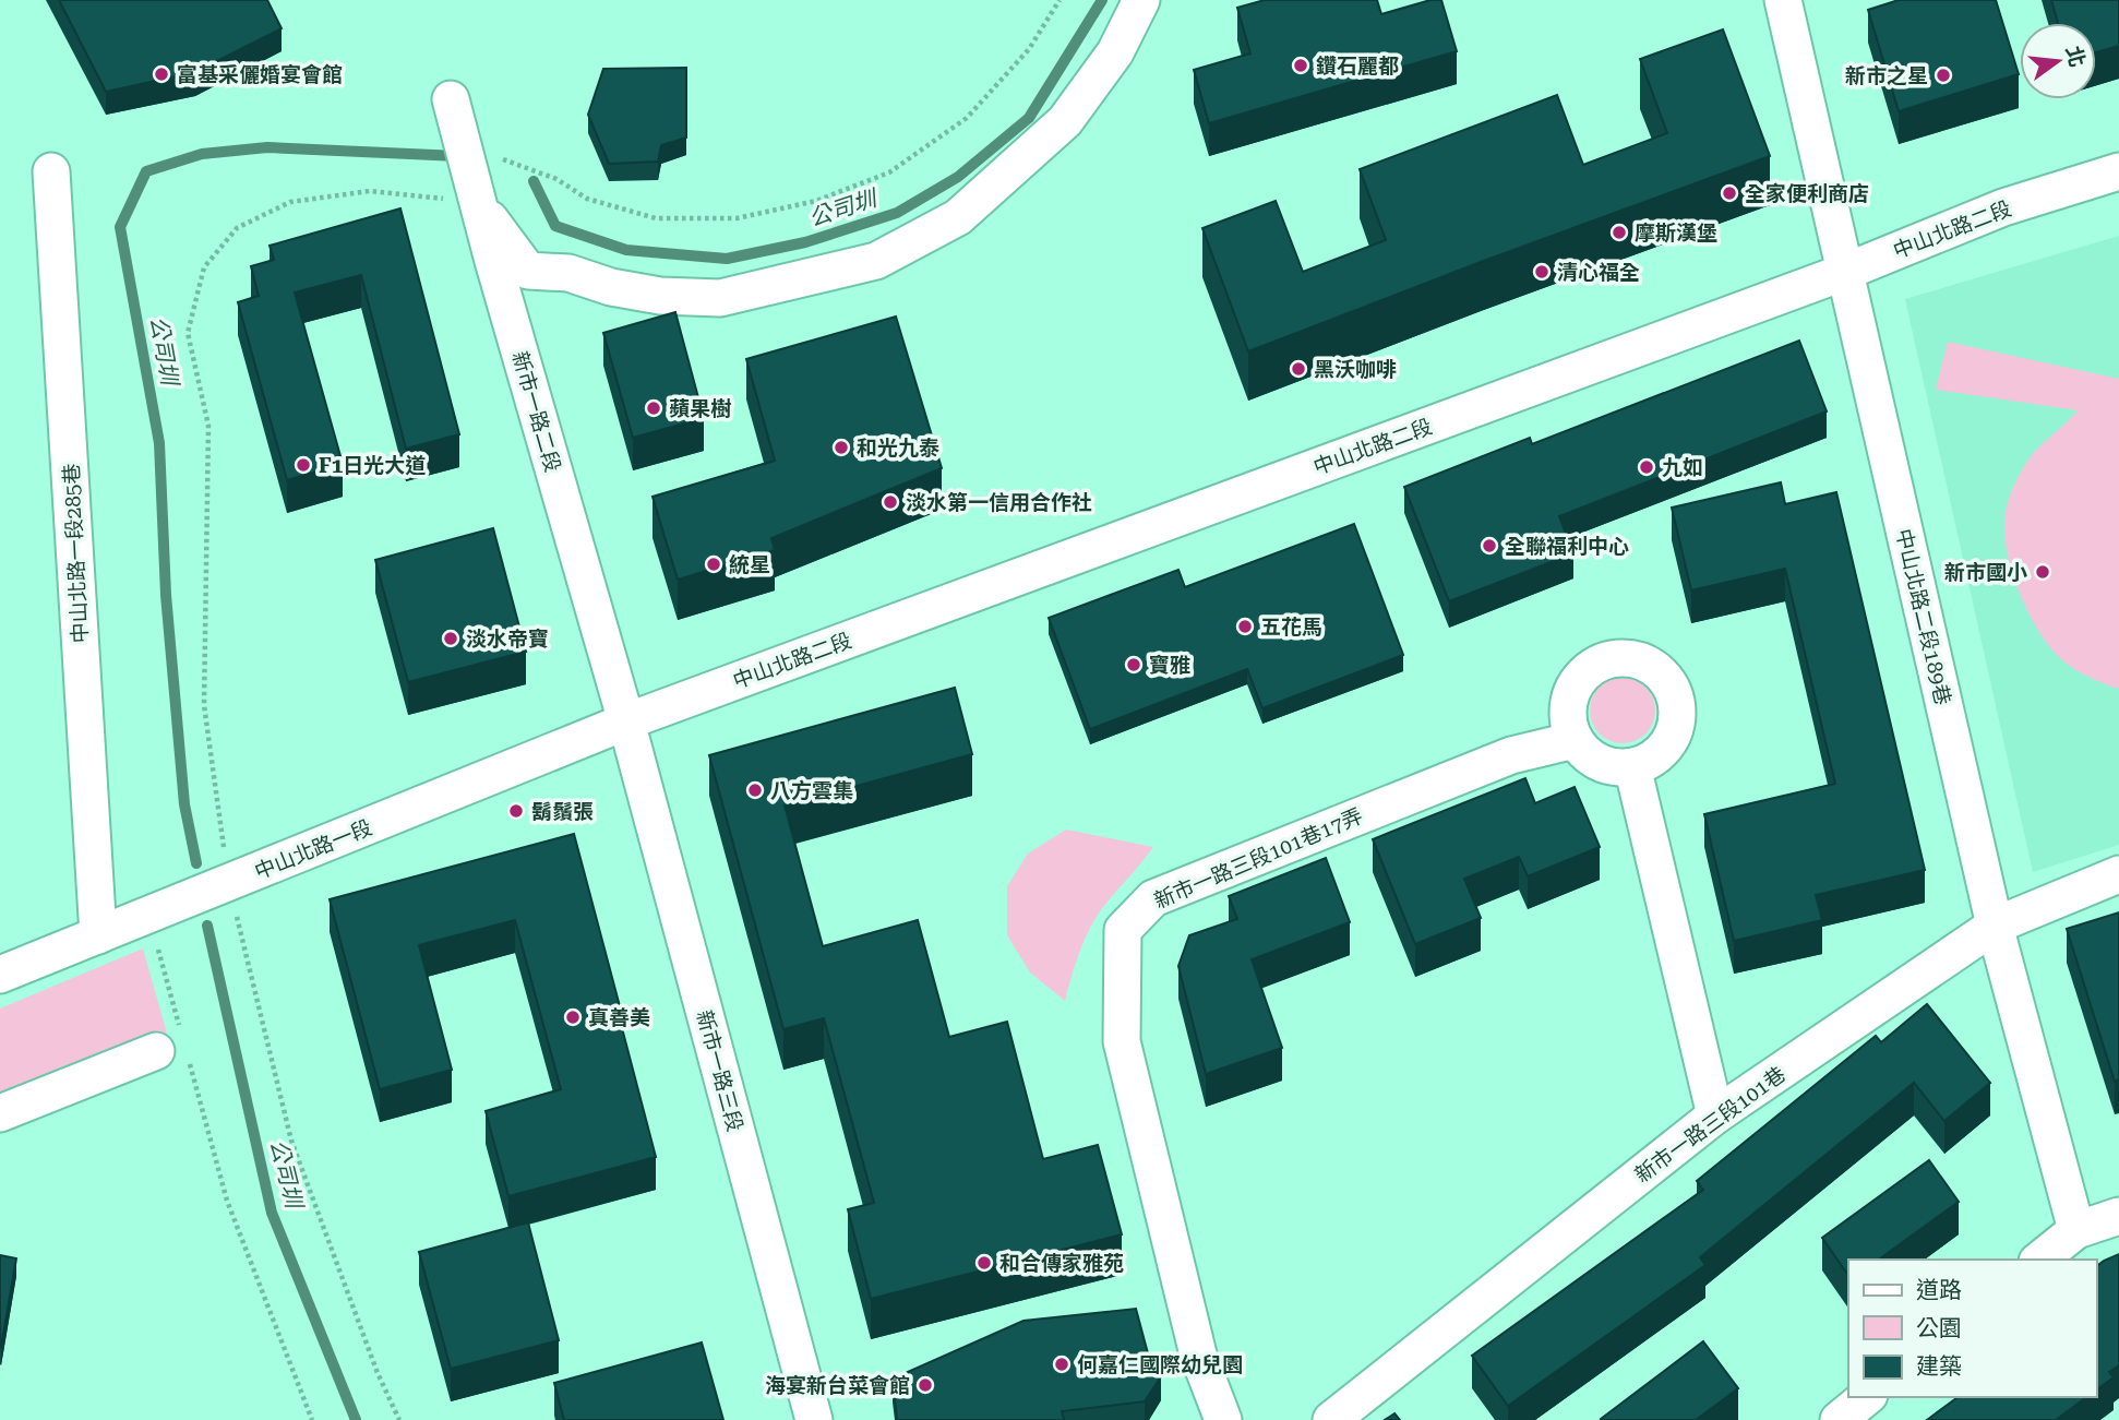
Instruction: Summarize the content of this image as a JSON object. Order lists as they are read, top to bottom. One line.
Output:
{"streets":{"street":["中山北路二段","新市一路二段","中山北路一段285巷","中山北路二段189巷","中山北路一段","新市一路三段101巷17弄","新市一路三段","新市一路三段101巷"]},"crossings":[["中山北路二段","新市一路二段"],["中山北路二段","中山北路二段189巷"],["中山北路二段","中山北路一段"],["中山北路二段","新市一路三段"],["新市一路二段","中山北路一段"],["新市一路二段","新市一路三段"],["中山北路一段285巷","中山北路一段"],["中山北路二段189巷","新市一路三段101巷"],["中山北路一段","新市一路三段"]],"water":["公司圳"],"places":["鑽石麗都","富基采儷婚宴會館","新市之星","全家便利商店","摩斯漢堡","清心福全","黑沃咖啡","蘋果樹","和光九泰","F1日光大道","九如","淡水第一信用合作社","全聯福利中心","統星","新市國小","五花馬","淡水帝寶","寶雅","八方雲集","鬍鬚張","真善美","和合傳家雅苑","何嘉仁國際幼兒園","海宴新台菜會館"],"legend":["道路","公園","建築"],"north":"right"}
